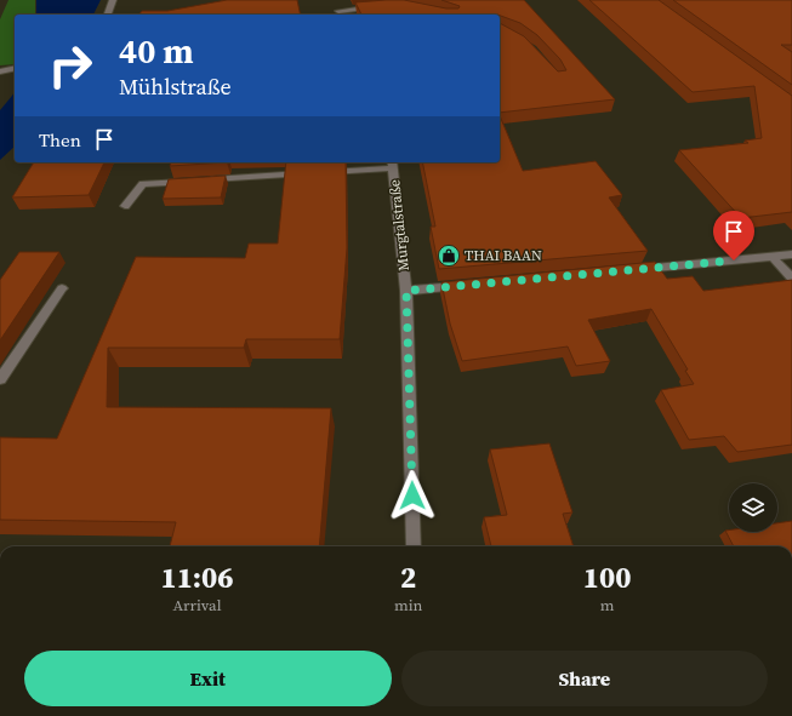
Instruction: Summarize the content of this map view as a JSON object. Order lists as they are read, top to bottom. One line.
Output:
{"streets":{"street":["Murgtalstraße"]},"places":{"shop":["THAI BAAN"]},"page":{"turn":["40 m","Mühlstraße"],"then":"Then","eta":["11:06","Arrival","2","min","100","m"],"buttons":["Exit","Share"]}}
